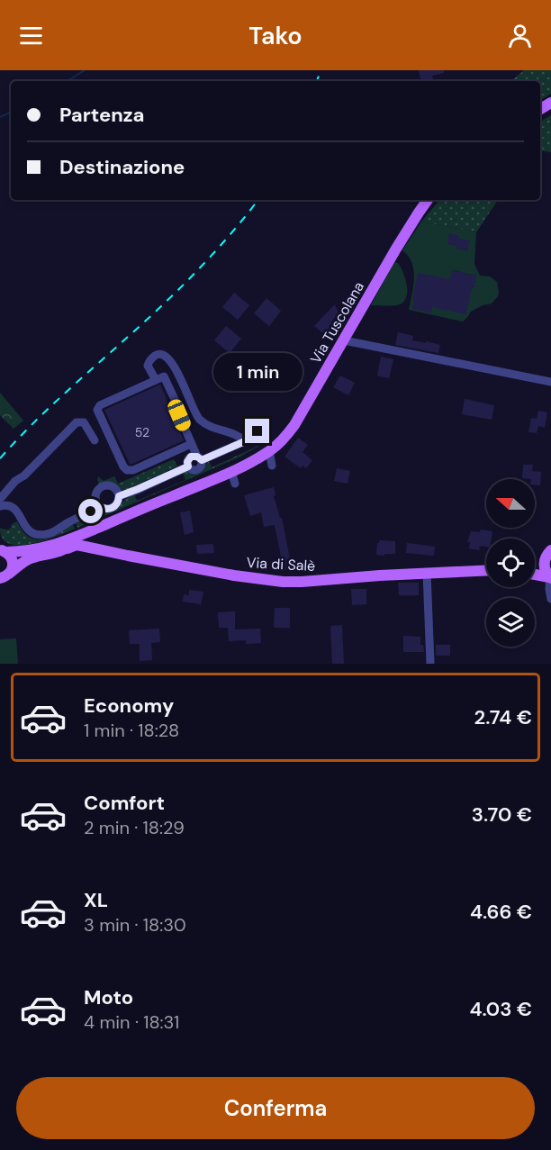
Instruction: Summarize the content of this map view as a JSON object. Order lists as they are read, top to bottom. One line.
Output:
{"streets":{"main road":["Via Tuscolana","Via di Salè"]},"crossings":[["Via Tuscolana","Via di Salè"]],"house_numbers":["52"],"north":"left","page":{"header":"Tako","banner":["Partenza","Destinazione"],"bubble":"1 min","list":[{"name":"Economy","note":"1 min · 18:28","value":"2.74 €"},{"name":"Comfort","note":"2 min · 18:29","value":"3.70 €"},{"name":"XL","note":"3 min · 18:30","value":"4.66 €"},{"name":"Moto","note":"4 min · 18:31","value":"4.03 €"}],"buttons":"Conferma"}}
